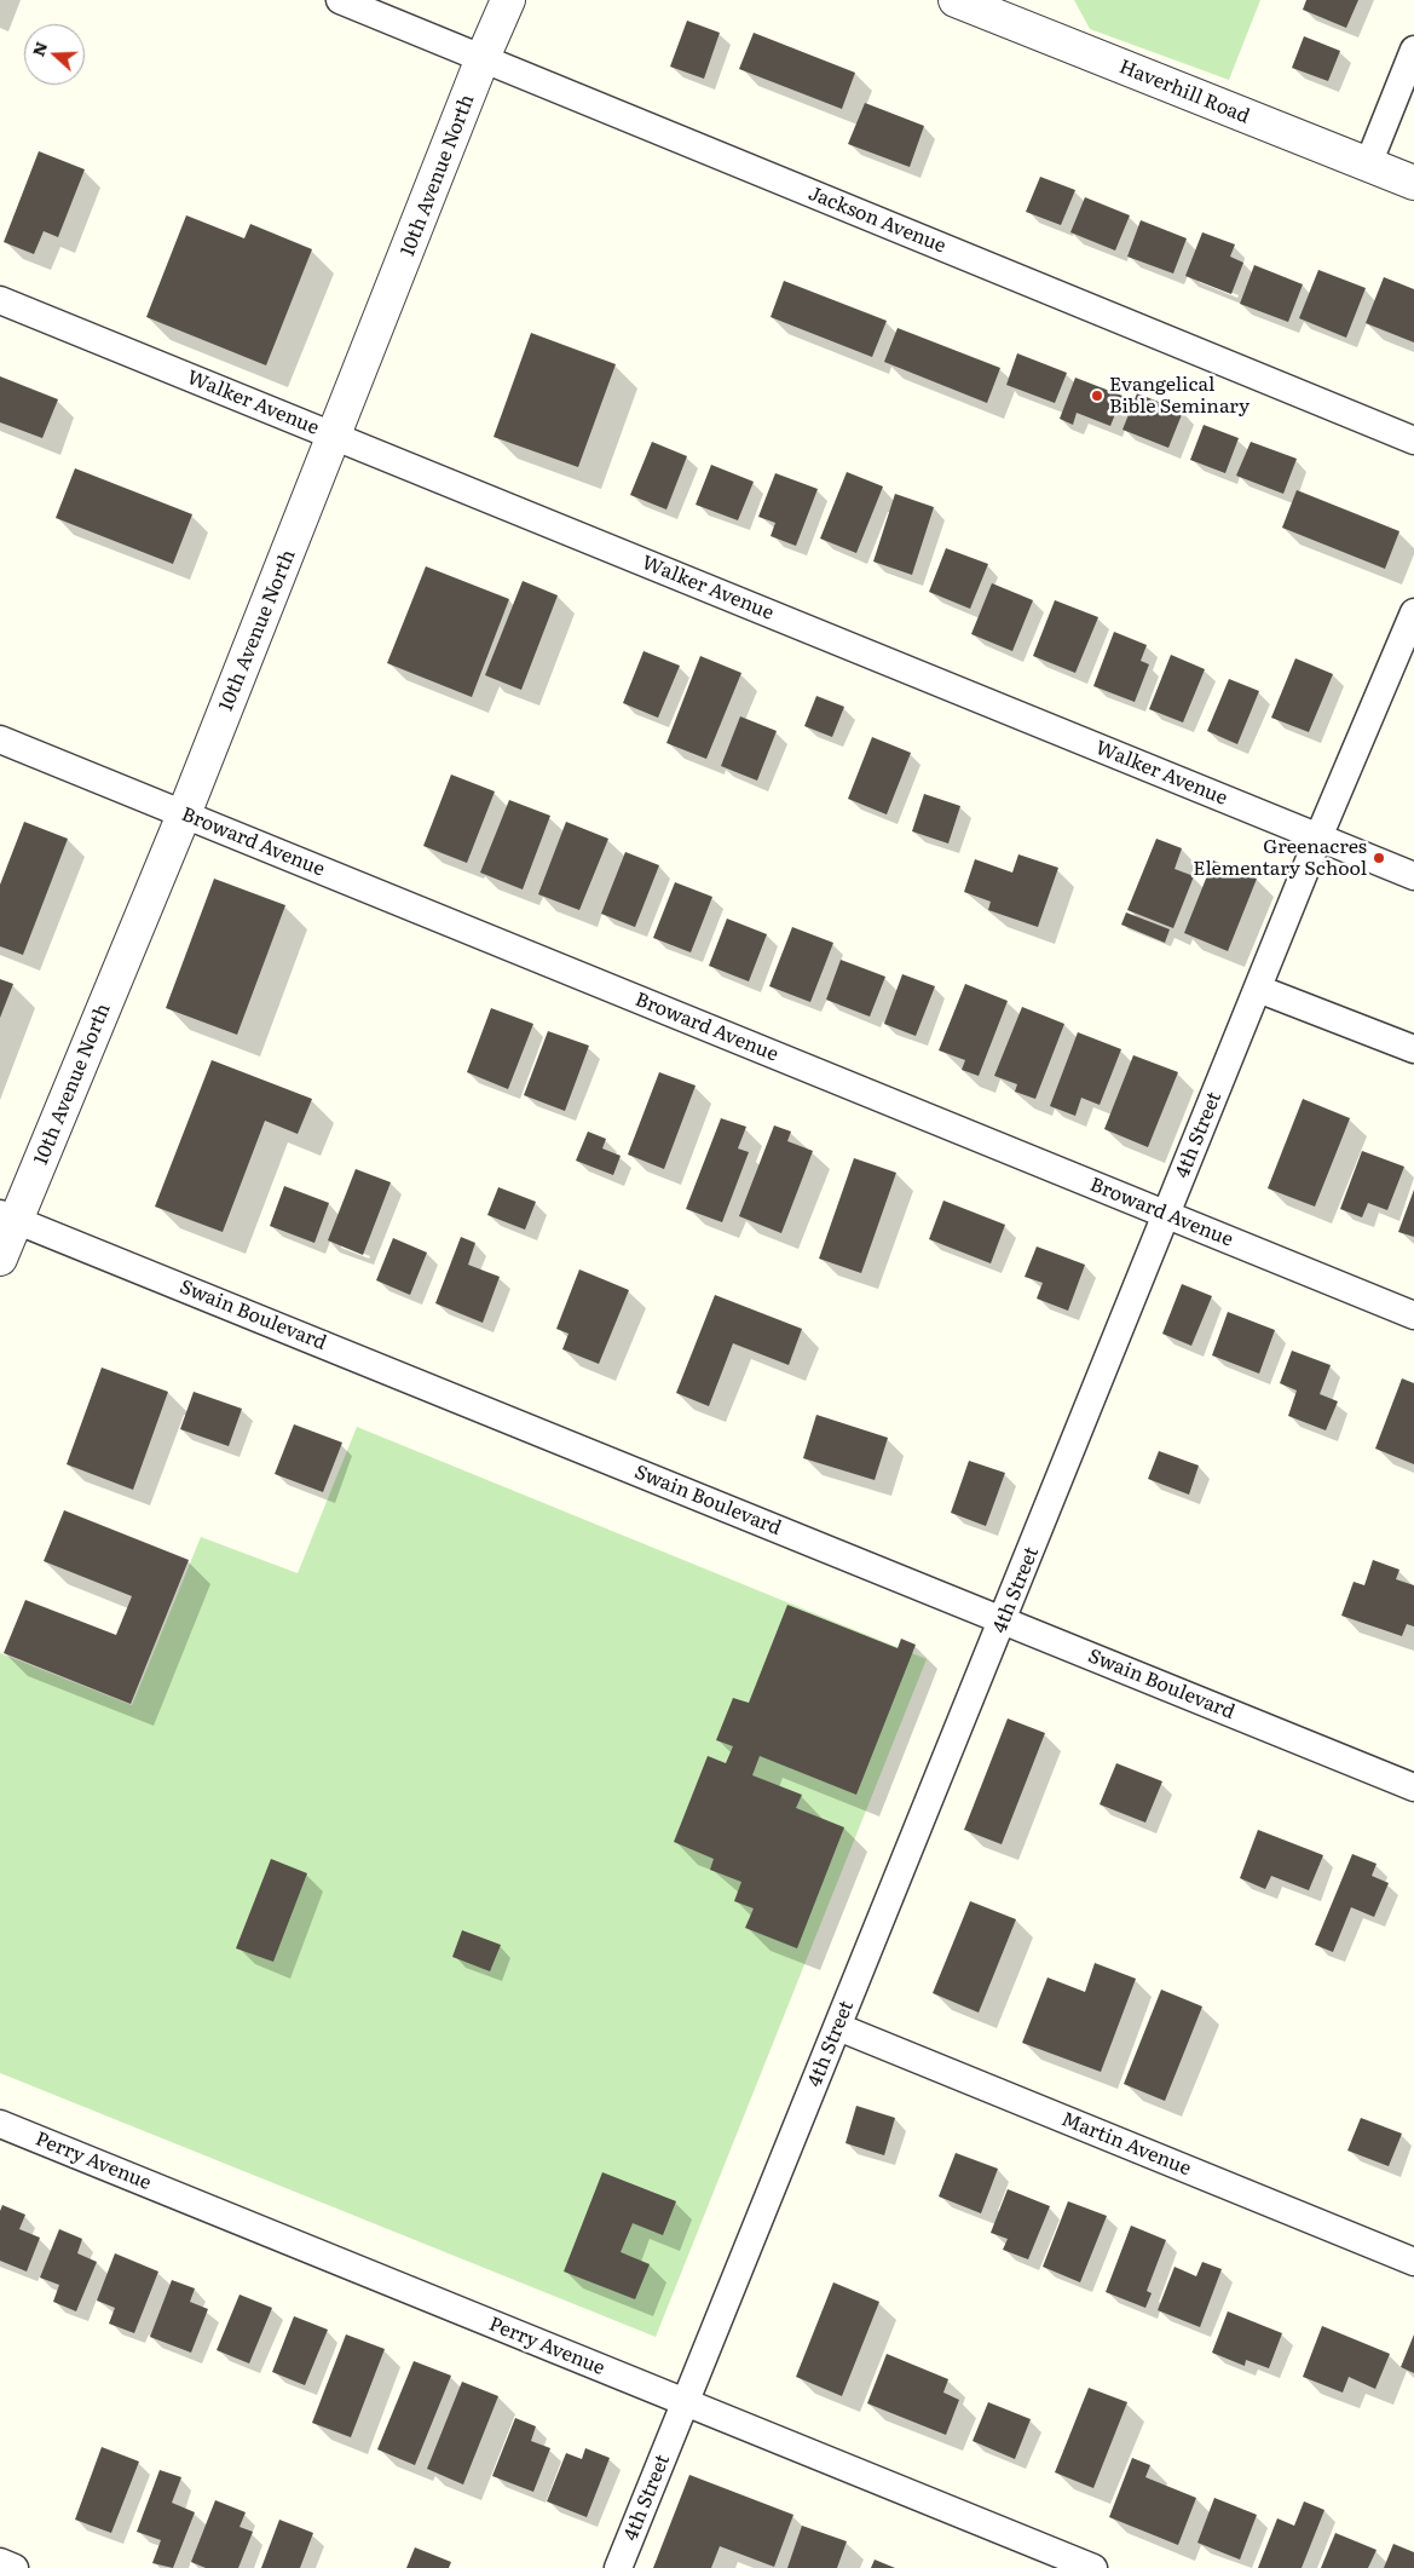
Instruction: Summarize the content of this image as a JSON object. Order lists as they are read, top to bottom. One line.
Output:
{"streets":{"street":["Haverhill Road","10th Avenue North","Jackson Avenue","Walker Avenue","Broward Avenue","4th Street","Swain Boulevard","Martin Avenue","Perry Avenue"]},"crossings":[["10th Avenue North","Jackson Avenue"],["10th Avenue North","Walker Avenue"],["10th Avenue North","Broward Avenue"],["10th Avenue North","Swain Boulevard"],["Walker Avenue","4th Street"],["Broward Avenue","4th Street"],["4th Street","Swain Boulevard"],["4th Street","Martin Avenue"],["4th Street","Perry Avenue"]],"places":["Evangelical Bible Seminary","Greenacres Elementary School"],"north":"left"}
